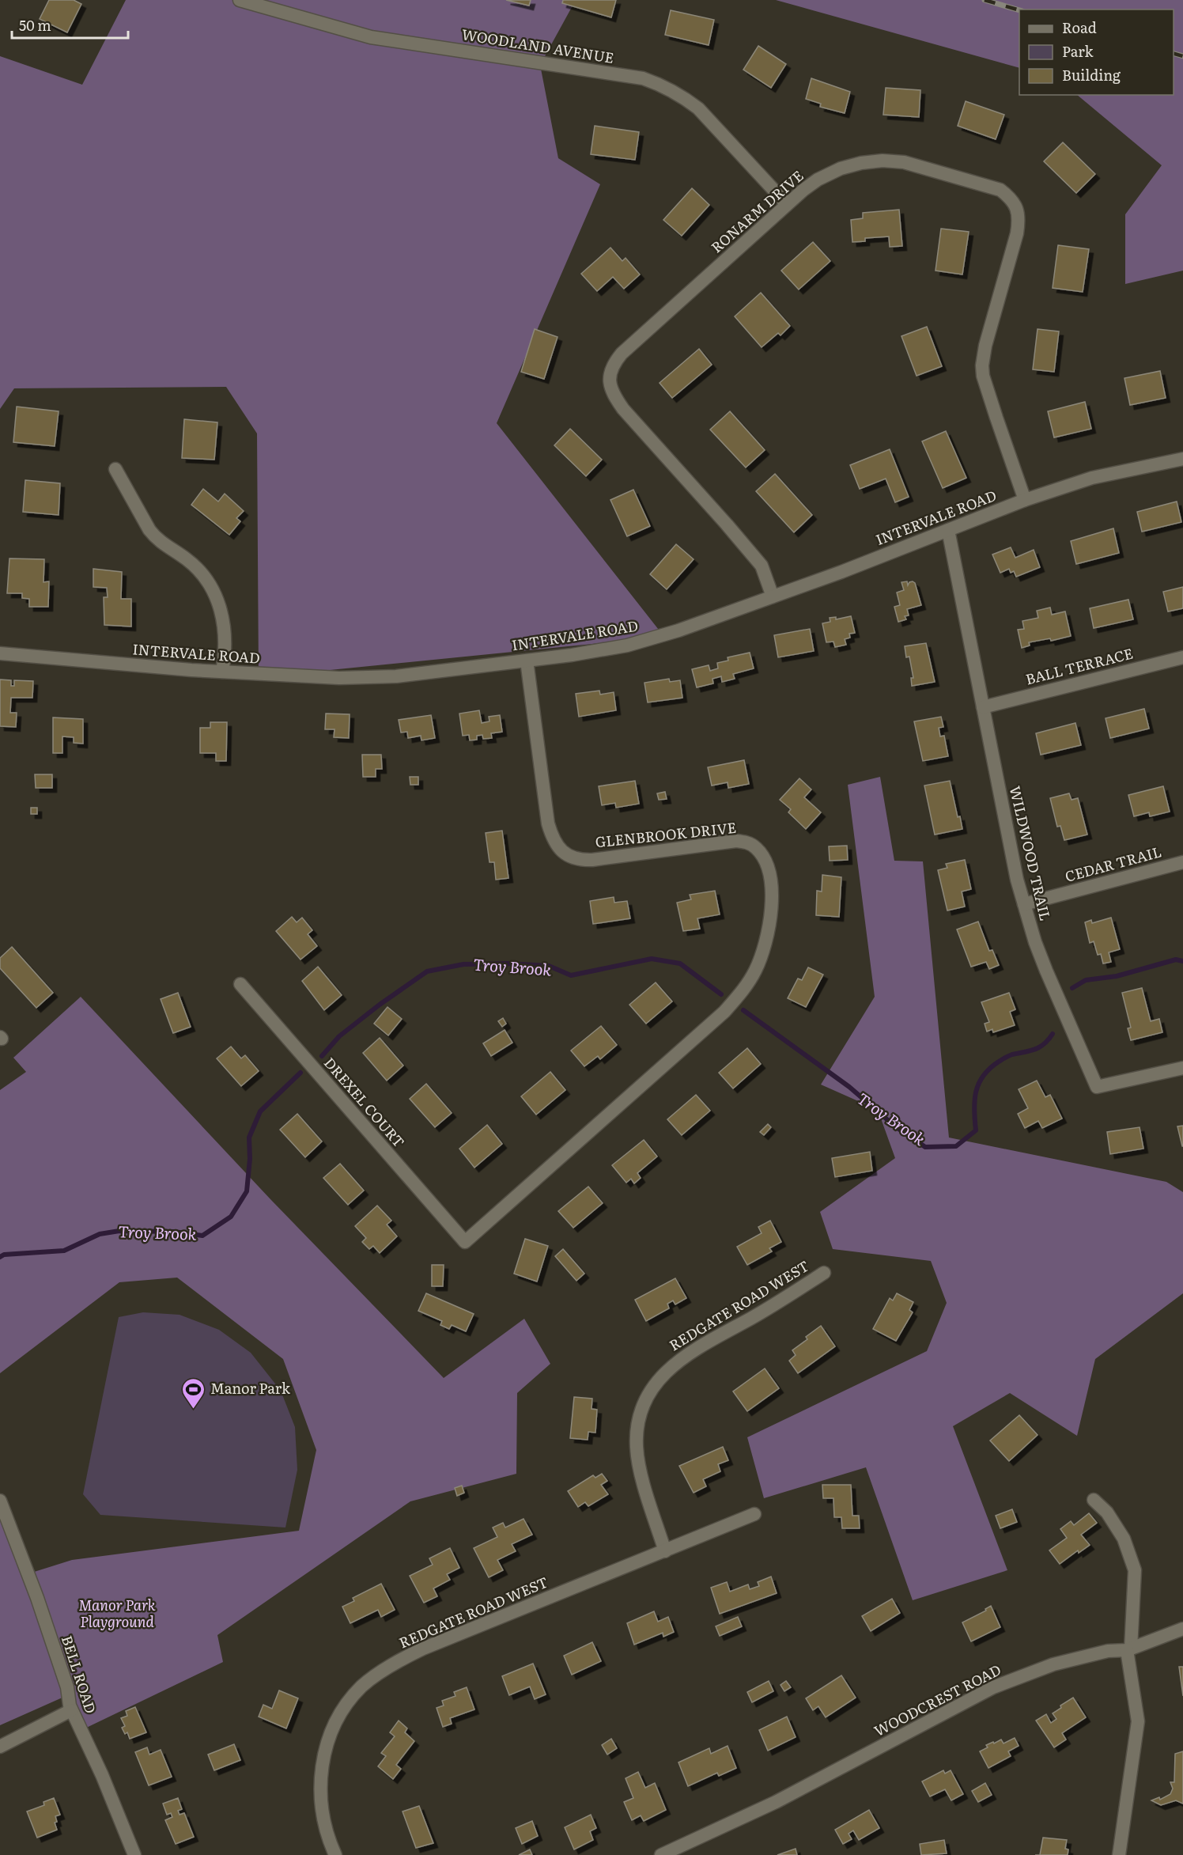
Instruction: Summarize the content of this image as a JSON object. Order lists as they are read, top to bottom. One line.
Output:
{"streets":{"street":["WOODLAND AVENUE","RONARM DRIVE","INTERVALE ROAD","BALL TERRACE","GLENBROOK DRIVE","WILDWOOD TRAIL","CEDAR TRAIL","DREXEL COURT","REDGATE ROAD WEST","BELL ROAD","WOODCREST ROAD"]},"crossings":[["WOODLAND AVENUE","RONARM DRIVE"],["RONARM DRIVE","INTERVALE ROAD"],["INTERVALE ROAD","GLENBROOK DRIVE"],["INTERVALE ROAD","WILDWOOD TRAIL"],["BALL TERRACE","WILDWOOD TRAIL"],["GLENBROOK DRIVE","DREXEL COURT"],["WILDWOOD TRAIL","CEDAR TRAIL"]],"water":["Troy Brook"],"parks":["Manor Park Playground"],"places":{"sports":["Manor Park"]},"legend":["Road","Park","Building"],"scale_bar":"50 m"}
